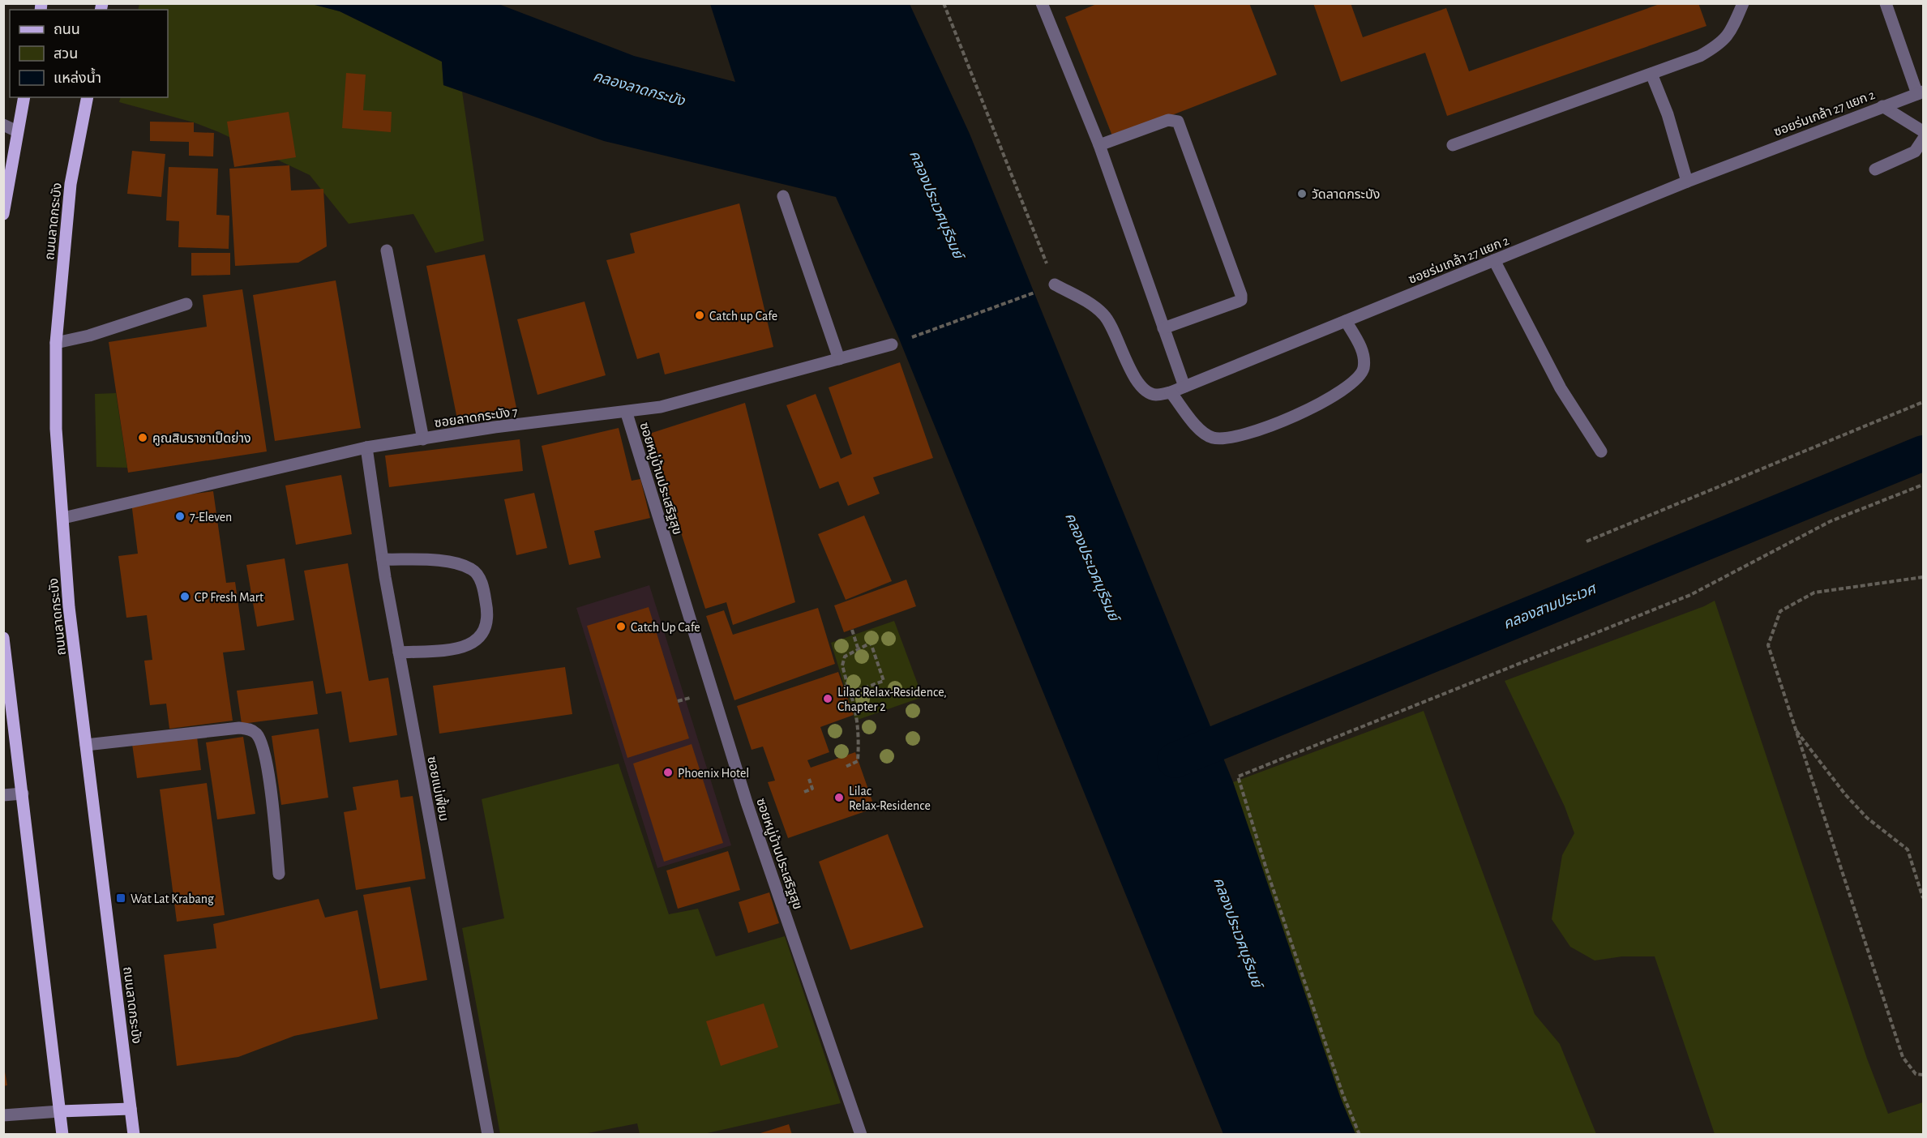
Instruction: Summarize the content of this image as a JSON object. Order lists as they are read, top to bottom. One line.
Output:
{"streets":{"main road":["ถนนลาดกระบัง"],"street":["ซอยร่มเกล้า 27 แยก 2","ซอยลาดกระบัง 7","ซอยหมู่บ้านประเสริฐสุข","ซอยแม่เฟี้ยม"]},"crossings":[["ถนนลาดกระบัง","ซอยลาดกระบัง 7"],["ซอยลาดกระบัง 7","ซอยหมู่บ้านประเสริฐสุข"],["ซอยลาดกระบัง 7","ซอยแม่เฟี้ยม"]],"water":["คลองลาดกระบัง","คลองประเวศบุรีรมย์","คลองสามประเวศ"],"places":{"other":["วัดลาดกระบัง","Catch up Cafe","คูณสินราชาเป็ดย่าง","7-Eleven","CP Fresh Mart","Catch Up Cafe","Lilac Relax-Residence, Chapter 2","Phoenix Hotel","Lilac Relax-Residence"],"transit":["Wat Lat Krabang"]},"legend":["ถนน","สวน","แหล่งน้ำ"]}
